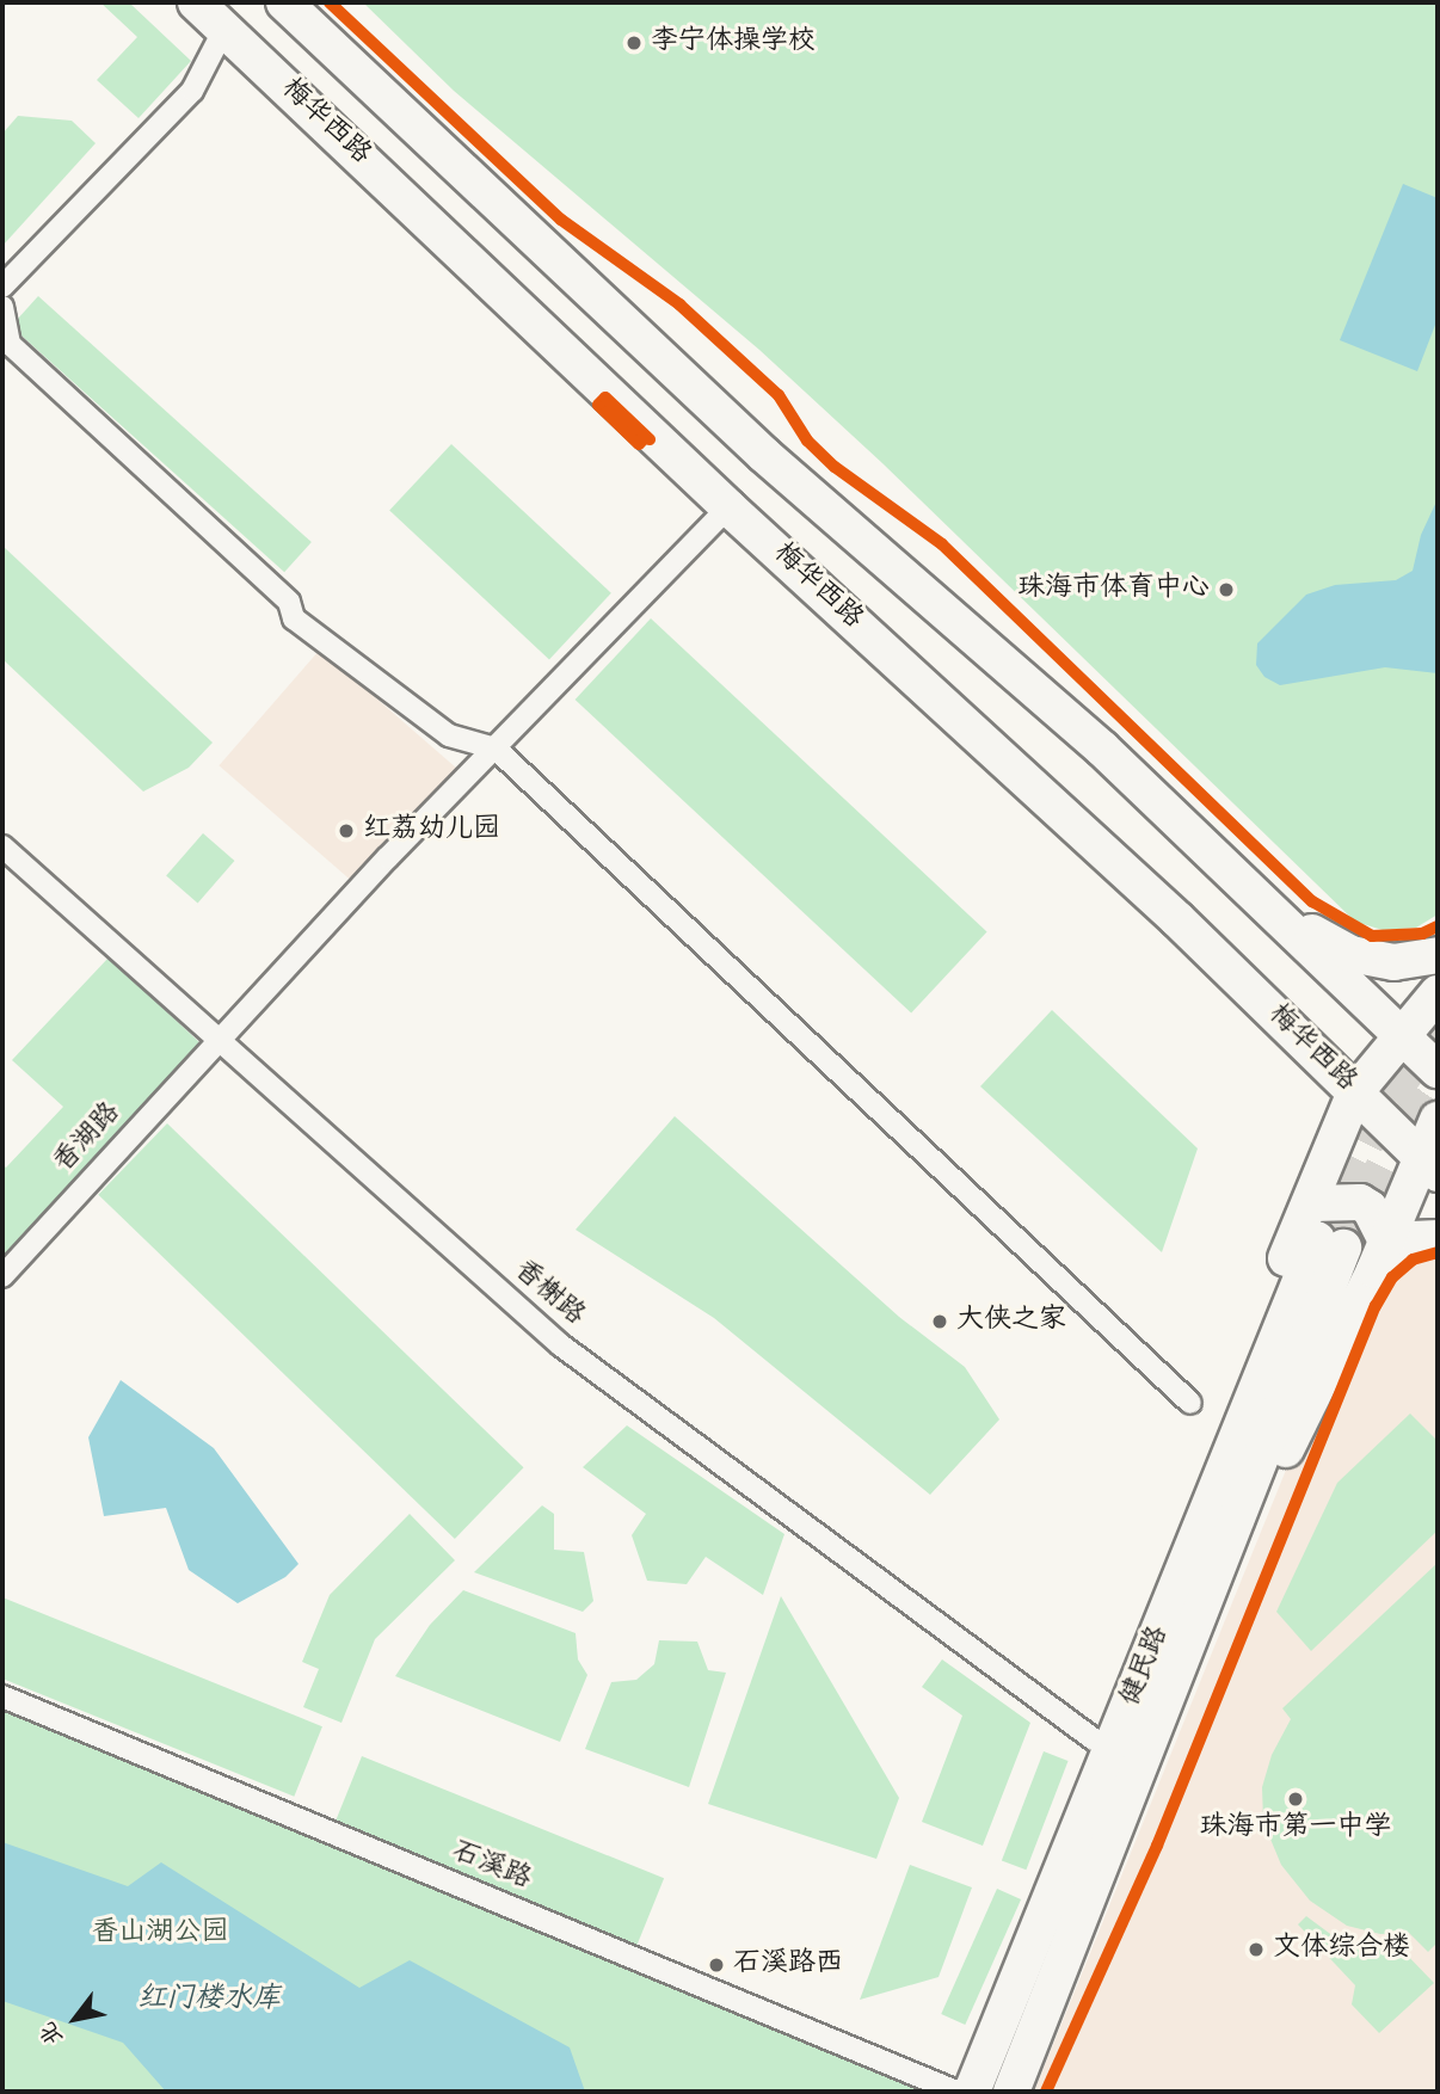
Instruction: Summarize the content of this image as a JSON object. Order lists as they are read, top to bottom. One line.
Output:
{"streets":{"main road":["梅华西路","健民路"],"street":["香湖路","香榭路","石溪路"]},"crossings":[["梅华西路","香湖路"],["香湖路","香榭路"]],"water":["红门楼水库"],"parks":["香山湖公园"],"places":["李宁体操学校","珠海市体育中心","红荔幼儿园","大侠之家","珠海市第一中学","文体综合楼","石溪路西"],"north":"bottom left"}
